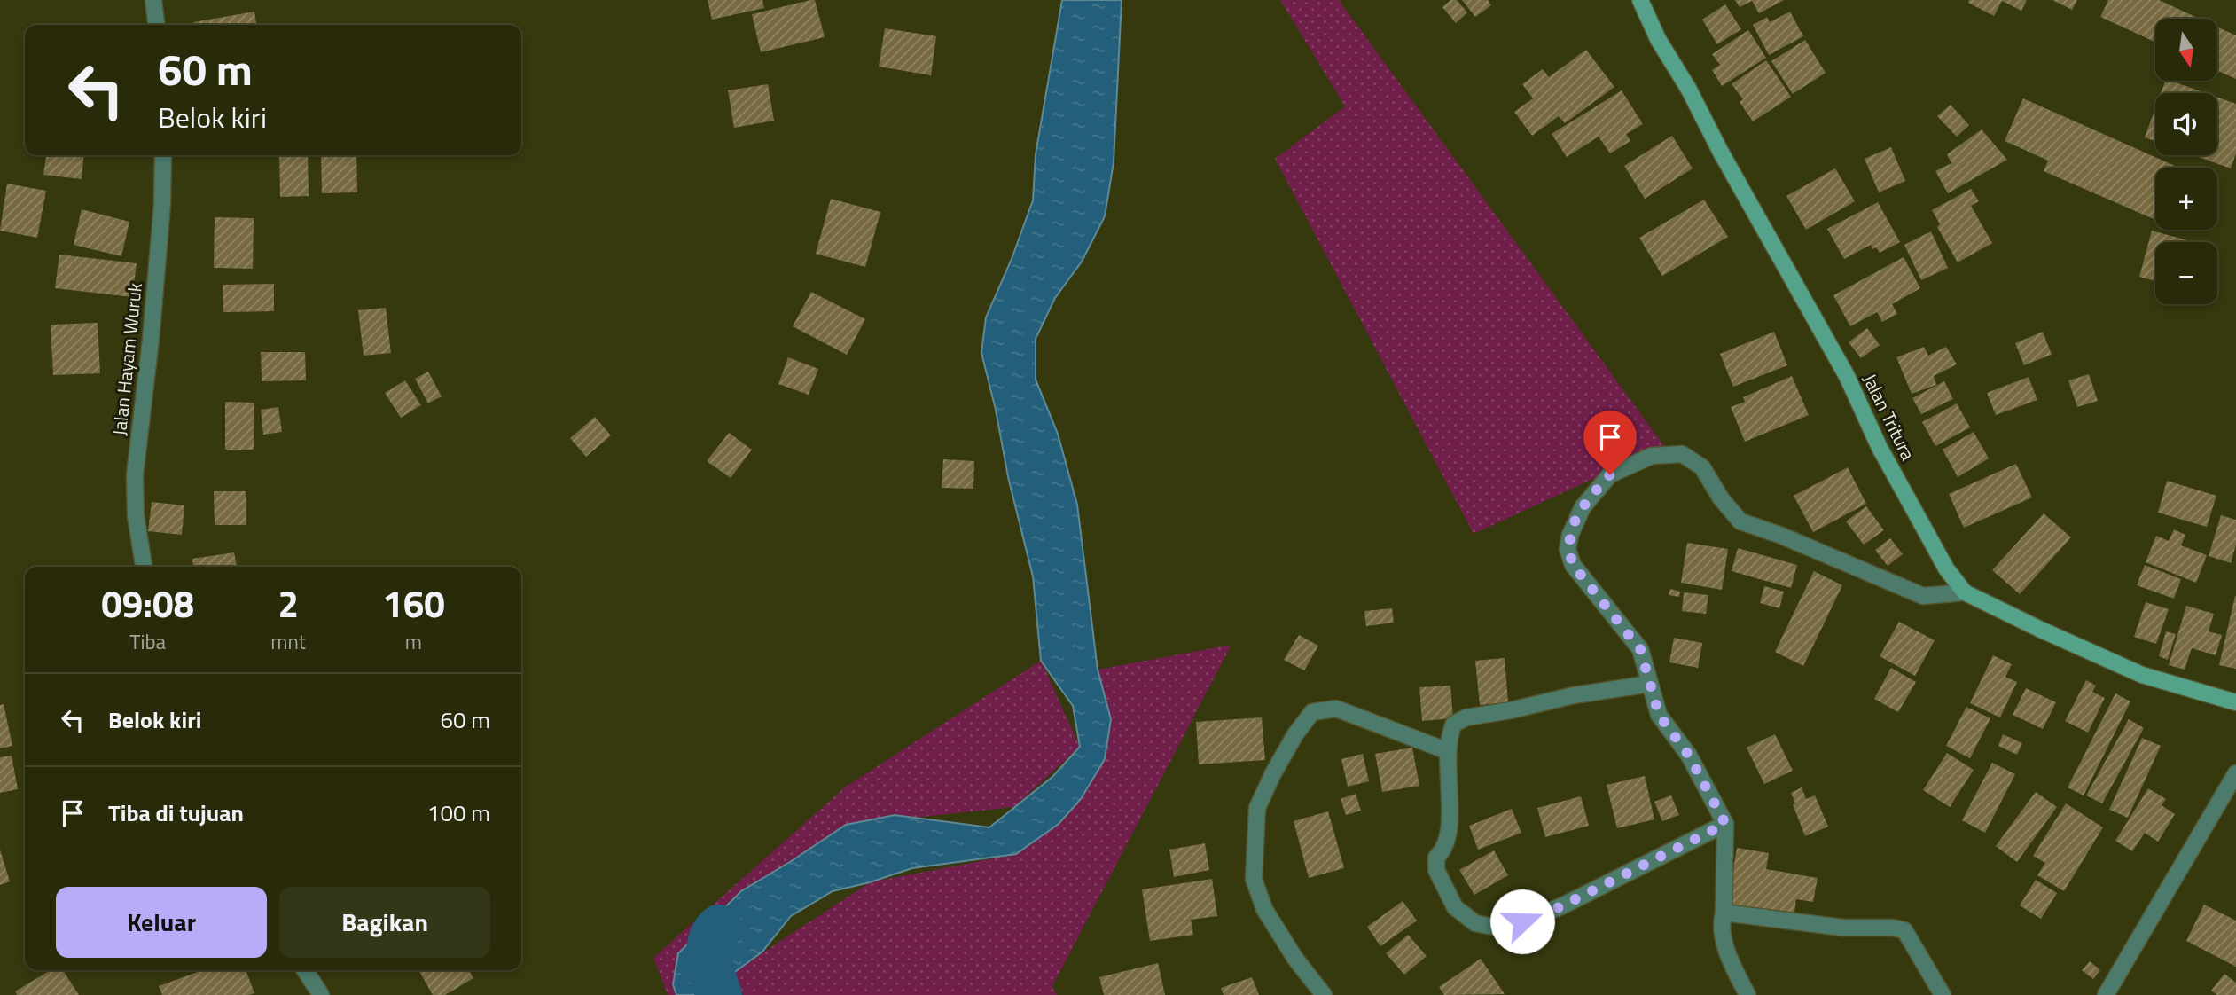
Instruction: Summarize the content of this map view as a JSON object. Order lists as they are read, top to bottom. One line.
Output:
{"streets":{"street":["Jalan Hayam Wuruk","Jalan Tritura"]},"north":"bottom","page":{"map_buttons":["+","−"],"turn":["60 m","Belok kiri"],"eta":["09:08","Tiba","2","mnt","160","m"],"list":[{"name":"Belok kiri","value":"60 m"},{"name":"Tiba di tujuan","value":"100 m"}],"buttons":["Keluar","Bagikan"]}}
